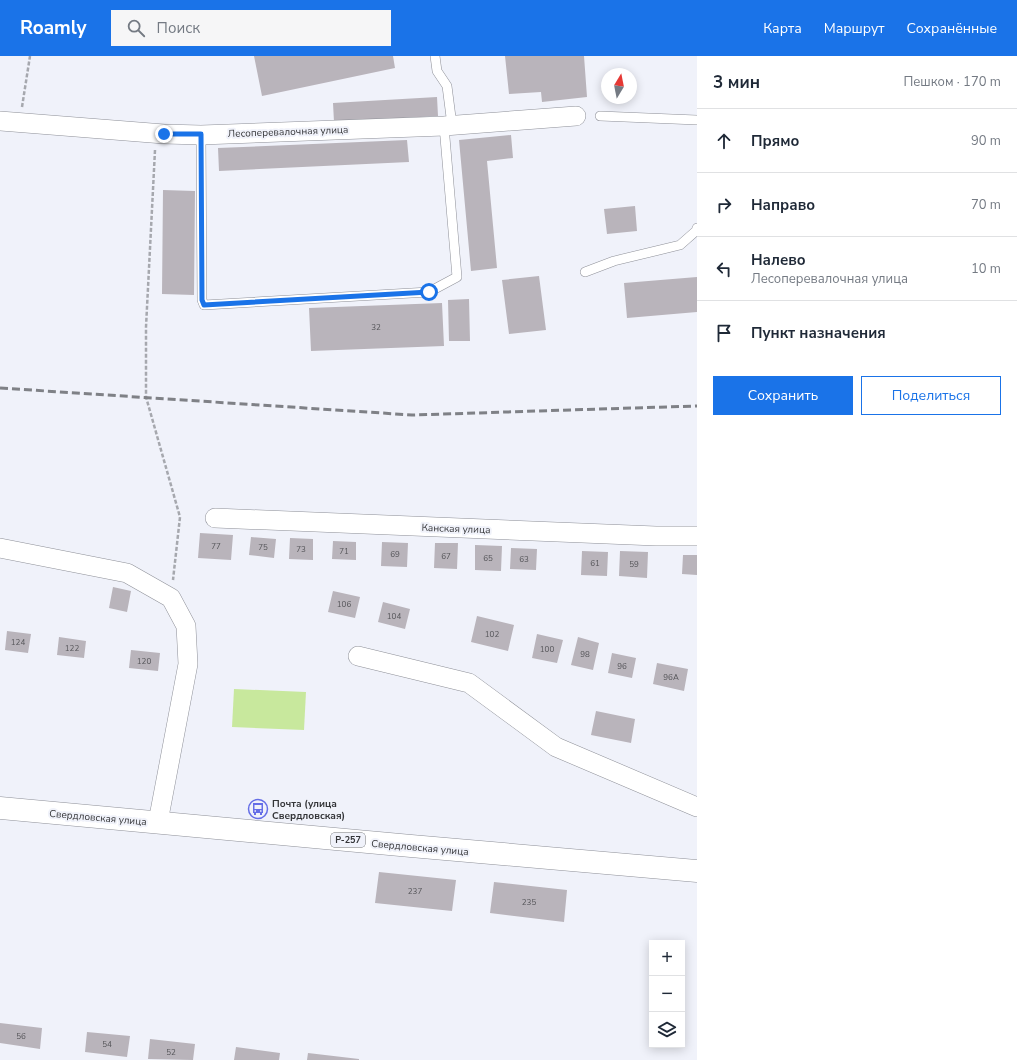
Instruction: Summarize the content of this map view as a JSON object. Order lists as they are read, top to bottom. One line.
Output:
{"streets":{"highway":["Свердловская улица","Р-257"],"street":["Лесоперевалочная улица","Канская улица"]},"places":{"bus stop":["Почта (улица Свердловская)"]},"house_numbers":["32","77","75","73","71","69","67","65","63","61","59","106","104","102","124","122","100","98","120","96","96А","237","235","56","54","52"],"north":"top","page":{"header":"Roamly","search":"Поиск","nav":["Карта","Маршрут","Сохранённые"],"heading":["3 мин","Пешком · 170 m"],"list":[["Прямо","90 m"],["Направо","70 m"],["Налево","Лесоперевалочная улица","10 m"],"Пункт назначения"],"buttons":["Сохранить","Поделиться"],"map_buttons":["+","−"]}}
